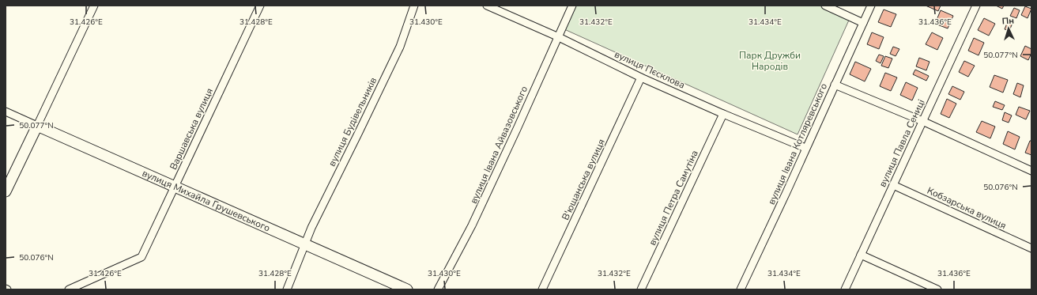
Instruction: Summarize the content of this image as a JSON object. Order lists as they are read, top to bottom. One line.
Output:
{"streets":{"street":["вулиця Пєсклова","вулиця Будівельників","Варшавська вулиця","вулиця Павла Сениці","вулиця Івана Котляревського","вулиця Івана Айвазовського","В'ющанська вулиця","вулиця Петра Самутіна","вулиця Михайла Грушевського","Кобзарська вулиця"]},"crossings":[["вулиця Пєсклова","вулиця Івана Котляревського"],["вулиця Пєсклова","вулиця Івана Айвазовського"],["вулиця Пєсклова","В'ющанська вулиця"],["вулиця Пєсклова","вулиця Петра Самутіна"],["вулиця Будівельників","вулиця Михайла Грушевського"],["Варшавська вулиця","вулиця Михайла Грушевського"],["вулиця Павла Сениці","Кобзарська вулиця"]],"parks":["Парк Дружби Народів"],"north":"top","coordinates":["31.426°E","31.428°E","31.430°E","31.432°E","31.434°E","31.436°E","50.077°N","50.076°N"]}
